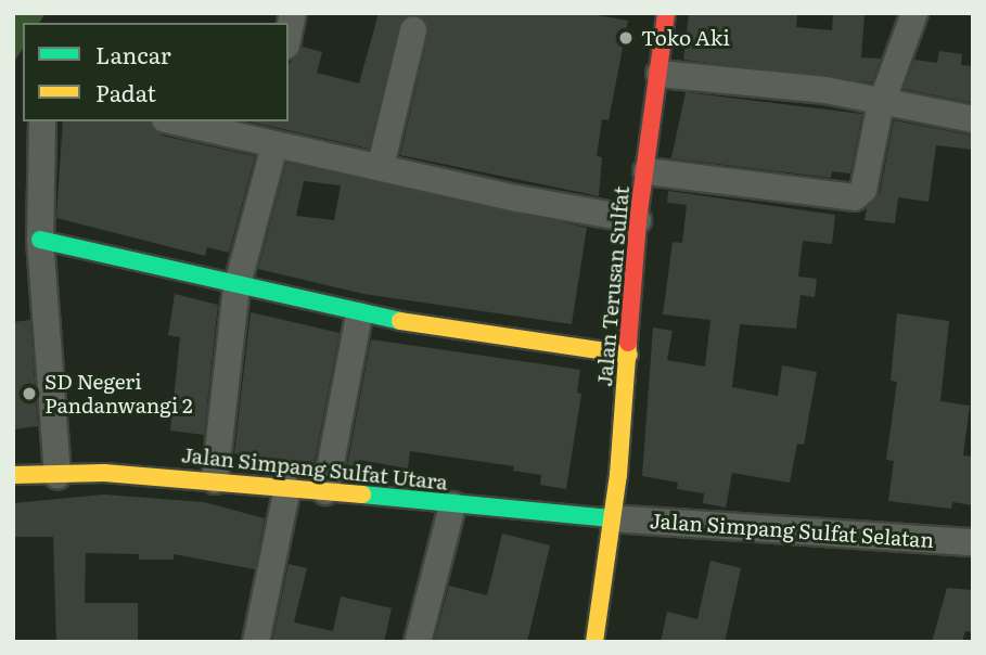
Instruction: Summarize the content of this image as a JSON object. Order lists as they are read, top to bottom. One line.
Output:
{"streets":{"street":["Jalan Terusan Sulfat","Jalan Simpang Sulfat Utara","Jalan Simpang Sulfat Selatan"]},"crossings":[["Jalan Terusan Sulfat","Jalan Simpang Sulfat Utara"],["Jalan Terusan Sulfat","Jalan Simpang Sulfat Selatan"],["Jalan Simpang Sulfat Utara","Jalan Simpang Sulfat Selatan"]],"places":["Toko Aki","SD Negeri Pandanwangi 2"],"legend":["Lancar","Padat"]}
